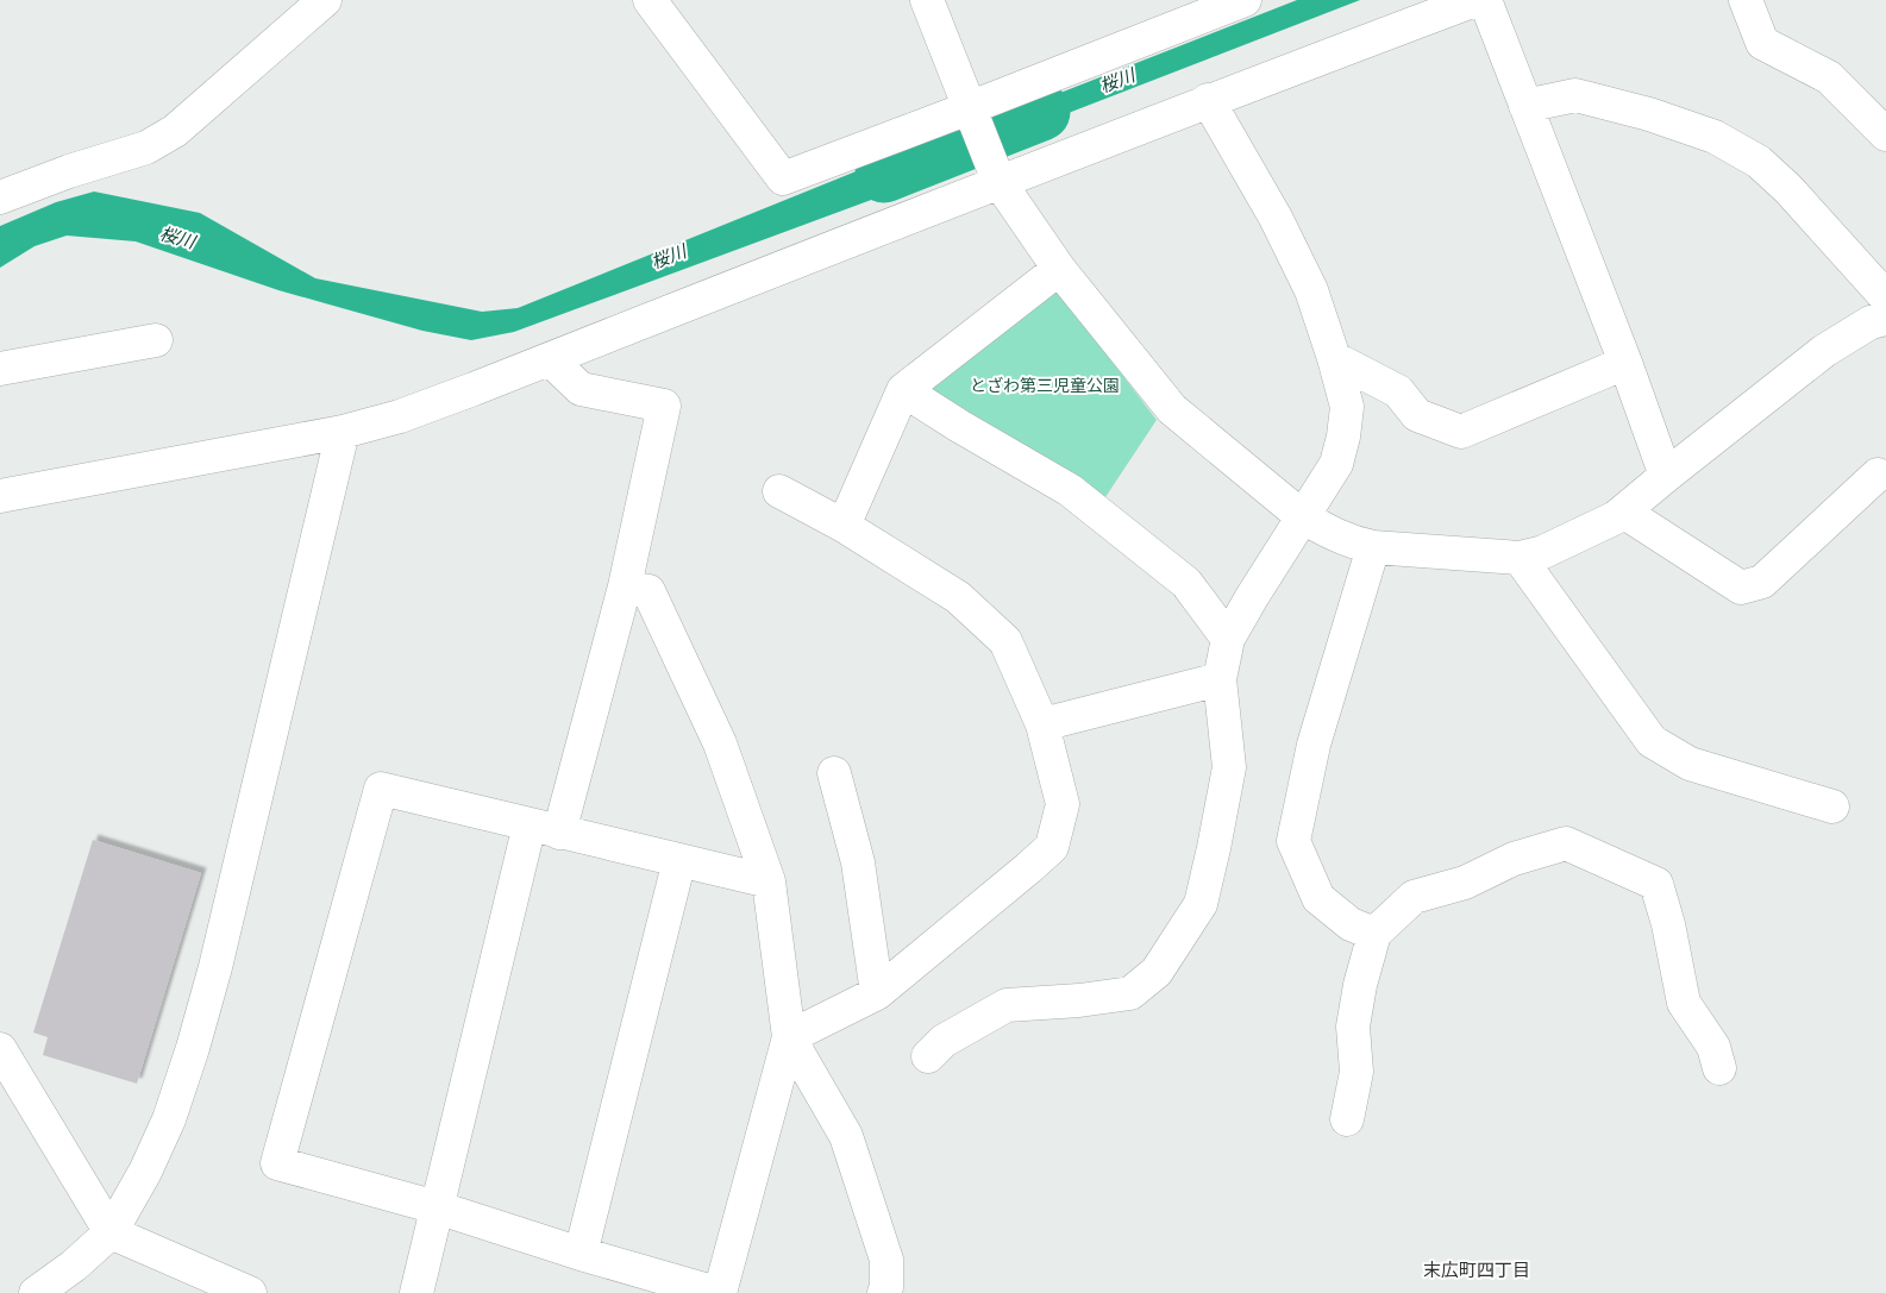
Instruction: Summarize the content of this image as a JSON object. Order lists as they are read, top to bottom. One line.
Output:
{"districts":["末広町四丁目"],"water":["桜川"],"parks":["とざわ第三児童公園"]}
